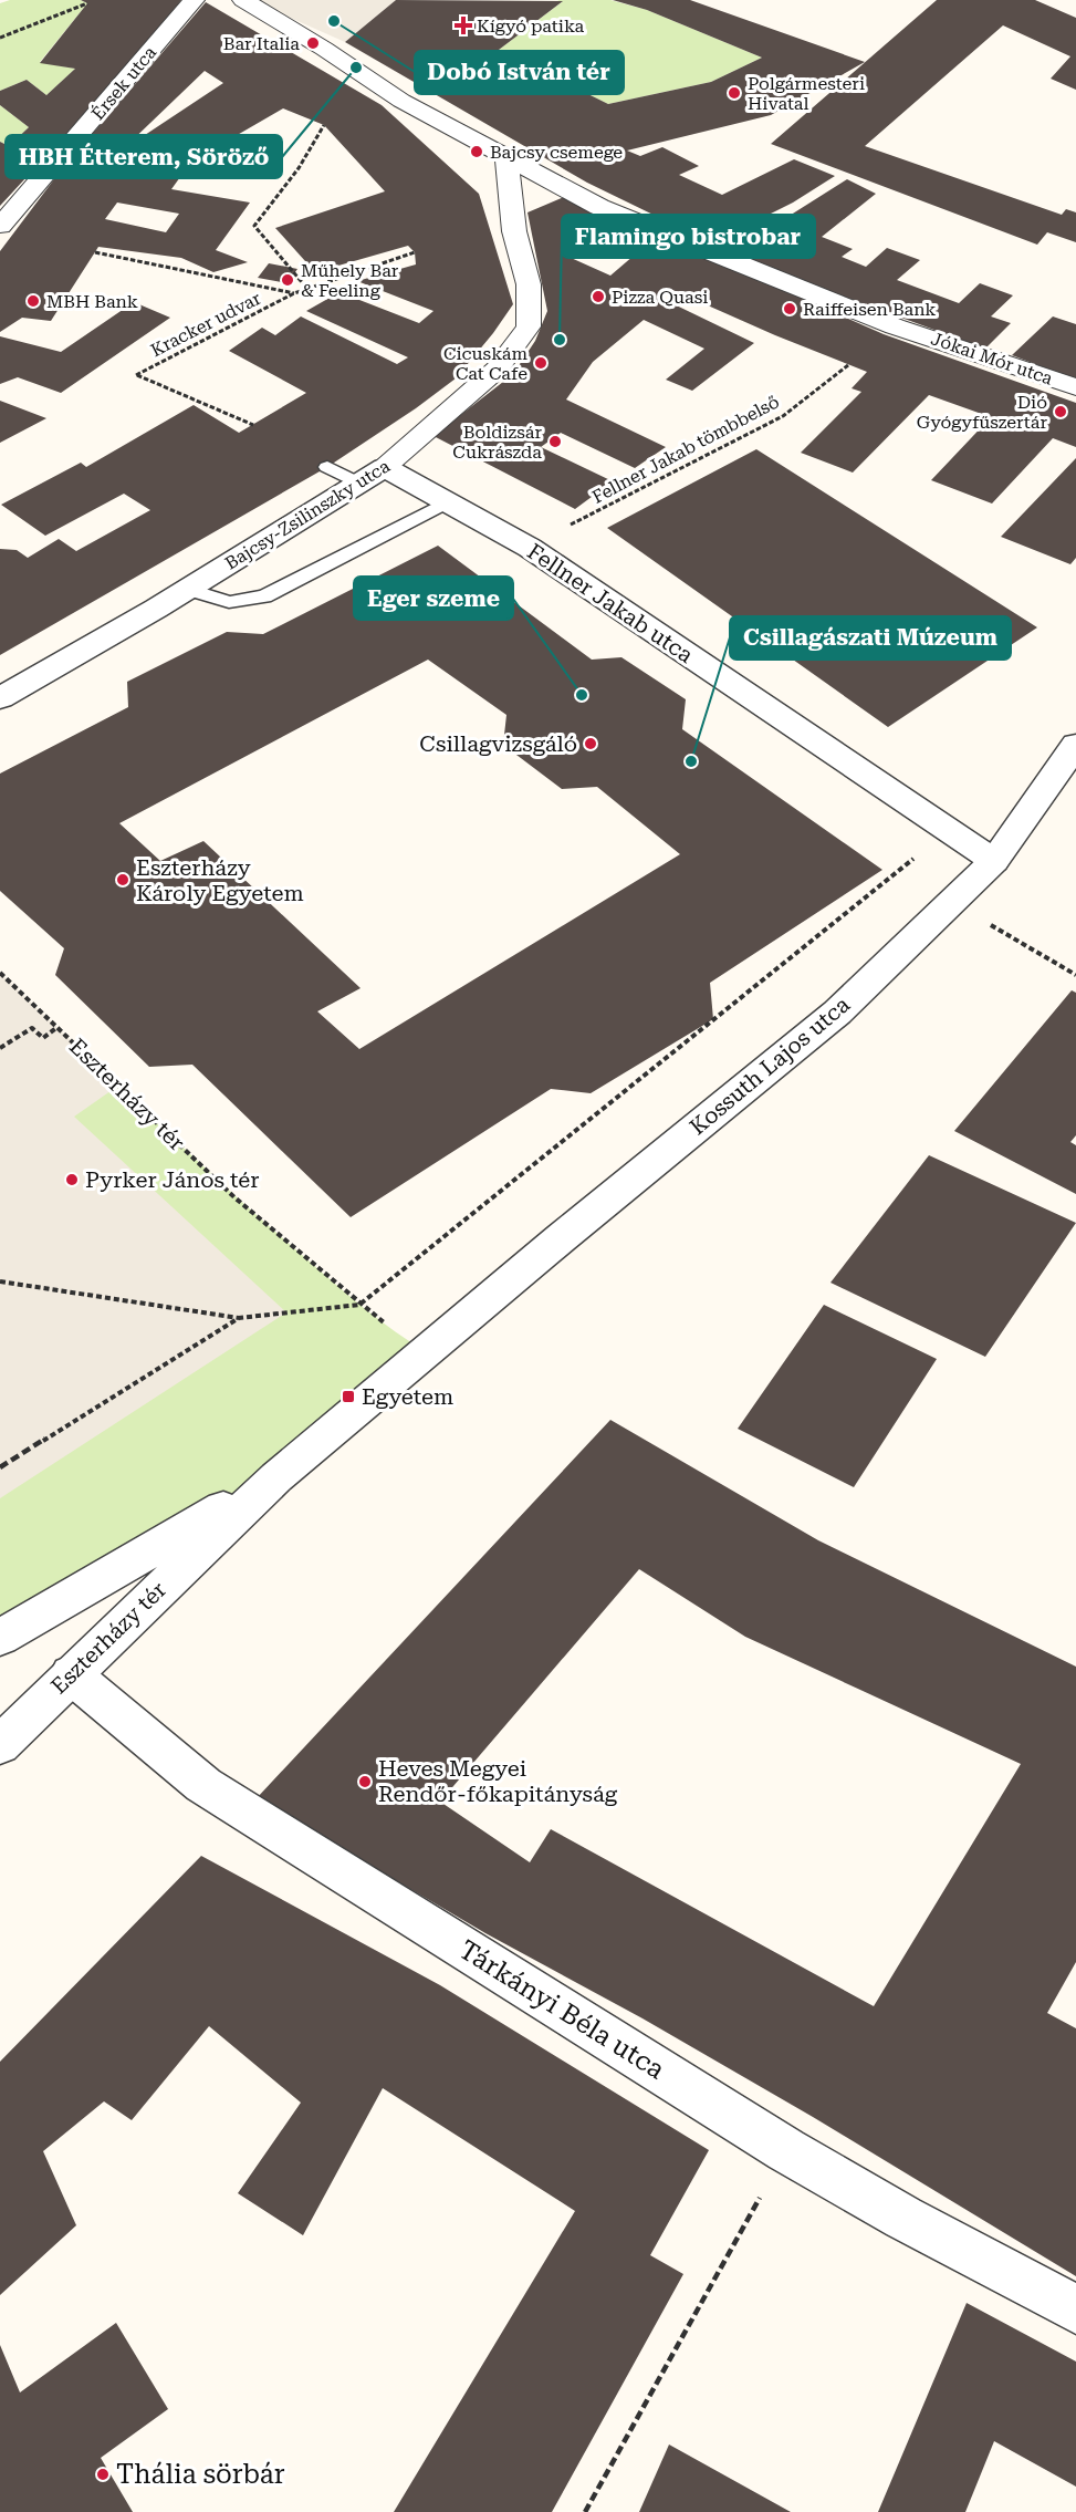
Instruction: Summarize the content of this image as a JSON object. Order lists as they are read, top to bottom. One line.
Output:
{"streets":{"street":["Érsek utca","Jókai Mór utca","Bajcsy-Zsilinszky utca","Fellner Jakab utca","Kossuth Lajos utca","Eszterházy tér","Tárkányi Béla utca"],"path":["Kracker udvar","Fellner Jakab tömbbelső"]},"crossings":[["Jókai Mór utca","Bajcsy-Zsilinszky utca"],["Fellner Jakab tömbbelső","Fellner Jakab utca"],["Bajcsy-Zsilinszky utca","Fellner Jakab utca"],["Fellner Jakab utca","Kossuth Lajos utca"],["Kossuth Lajos utca","Eszterházy tér"],["Eszterházy tér","Tárkányi Béla utca"]],"places":{"other":["Dobó István tér","Bar Italia","HBH Étterem, Söröző","Polgármesteri Hivatal","Bajcsy csemege","Műhely Bar & Feeling","Pizza Quasi","MBH Bank","Raiffeisen Bank","Flamingo bistrobar","Cicuskám Cat Cafe","Dió Gyógyfűszertár","Boldizsár Cukrászda","Eger szeme","Csillagvizsgáló","Csillagászati Múzeum","Eszterházy Károly Egyetem","Pyrker János tér","Heves Megyei Rendőr-főkapitányság","Thália sörbár"],"health":["Kígyó patika"],"transit":["Egyetem"]}}
